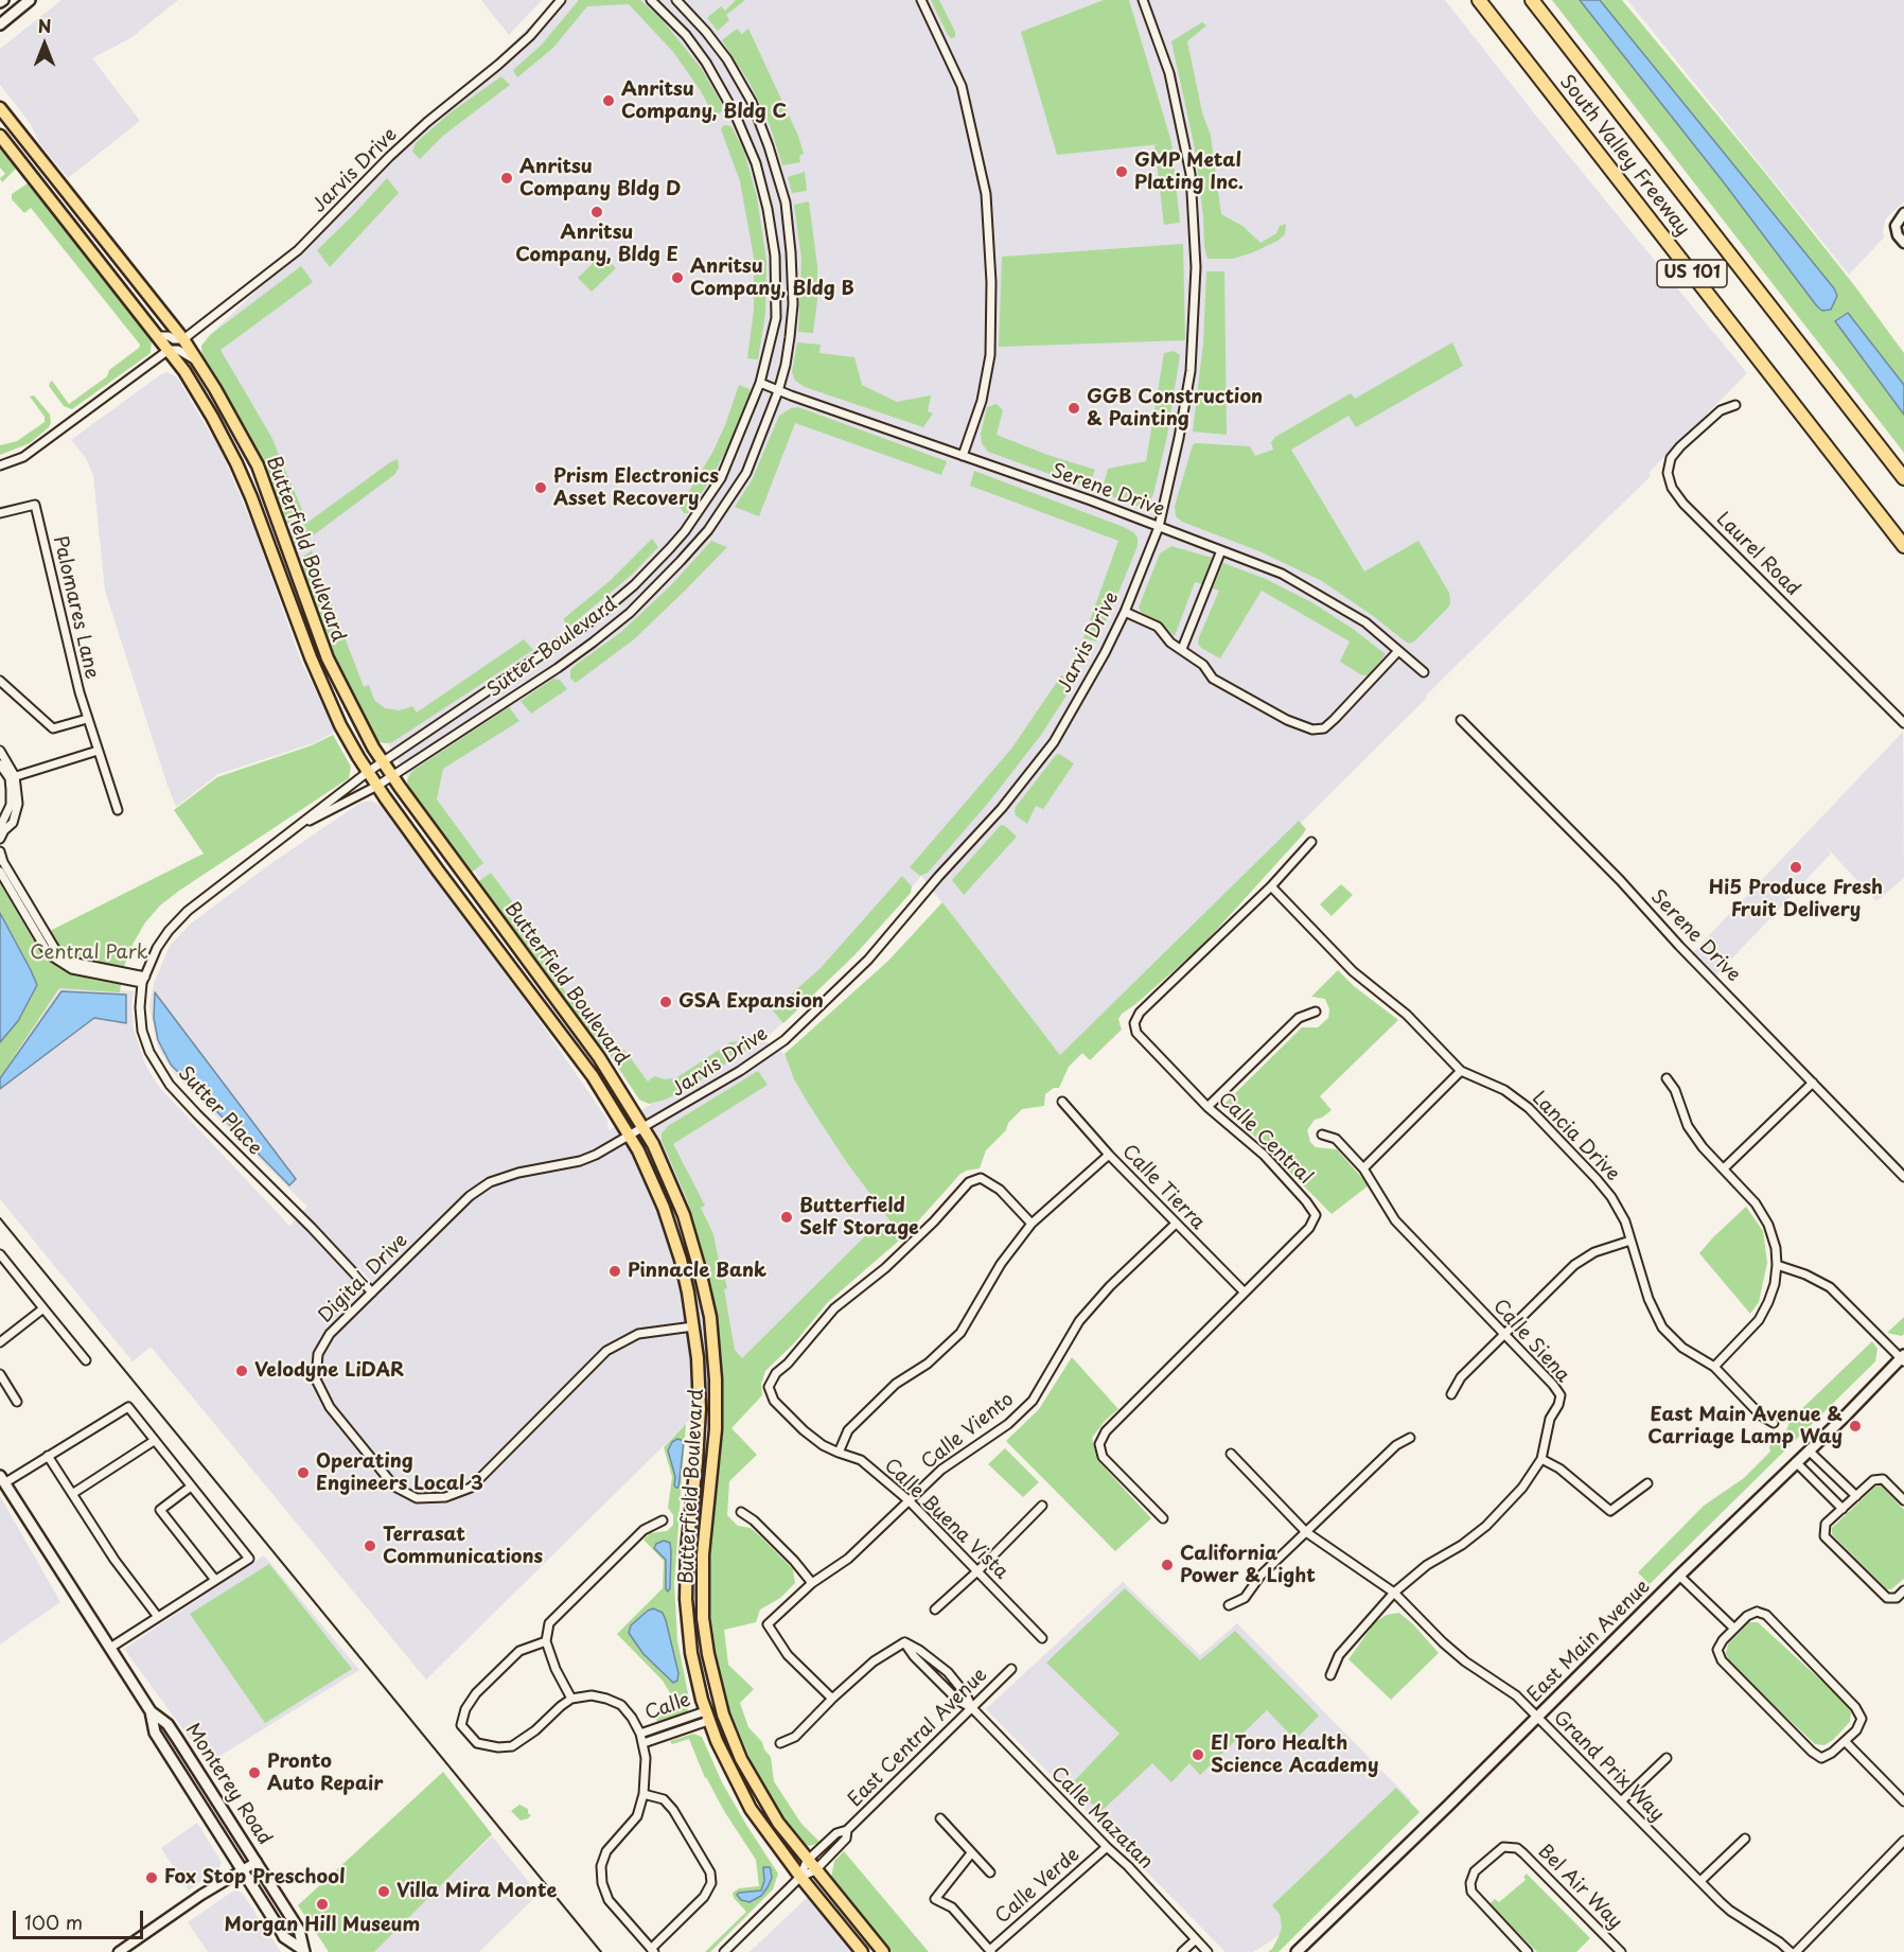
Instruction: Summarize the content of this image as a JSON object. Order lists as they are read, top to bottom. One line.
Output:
{"streets":{"highway":["South Valley Freeway","US 101"],"main road":["Butterfield Boulevard","East Main Avenue","Monterey Road"],"street":["Jarvis Drive","Serene Drive","Laurel Road","Palomares Lane","Sutter Boulevard","Sutter Place","Lancia Drive","Calle Central","Calle Tierra","Digital Drive","Calle Siena","Calle Viento","Calle Buena Vista","Calle","East Central Avenue","Grand Prix Way","Calle Mazatan","Calle Verde","Bel Air Way"]},"crossings":[["Jarvis Drive","Serene Drive"],["Jarvis Drive","Butterfield Boulevard"],["Jarvis Drive","Digital Drive"],["Serene Drive","Sutter Boulevard"],["Butterfield Boulevard","Sutter Boulevard"],["Butterfield Boulevard","Sutter Place"],["Butterfield Boulevard","Digital Drive"],["Butterfield Boulevard","Calle"],["Butterfield Boulevard","East Central Avenue"],["Sutter Boulevard","Sutter Place"],["Sutter Place","Digital Drive"],["Lancia Drive","Calle Central"],["Calle Central","Calle Tierra"],["Calle Tierra","Calle Viento"],["Calle Siena","Grand Prix Way"],["Calle Viento","Calle Buena Vista"],["East Main Avenue","Grand Prix Way"],["East Central Avenue","Calle Mazatan"],["Calle Mazatan","Calle Verde"]],"parks":["Central Park"],"places":["Anritsu Company, Bldg C","GMP Metal Plating Inc.","Anritsu Company Bldg D","Anritsu Company, Bldg E","Anritsu Company, Bldg B","GGB Construction & Painting","Prism Electronics Asset Recovery","Hi5 Produce Fresh Fruit Delivery","GSA Expansion","Butterfield Self Storage","Pinnacle Bank","Velodyne LiDAR","East Main Avenue & Carriage Lamp Way","Operating Engineers Local 3","Terrasat Communications","California Power & Light","El Toro Health Science Academy","Pronto Auto Repair","Fox Stop Preschool","Villa Mira Monte","Morgan Hill Museum"],"scale_bar":"100 m","north":"top"}
